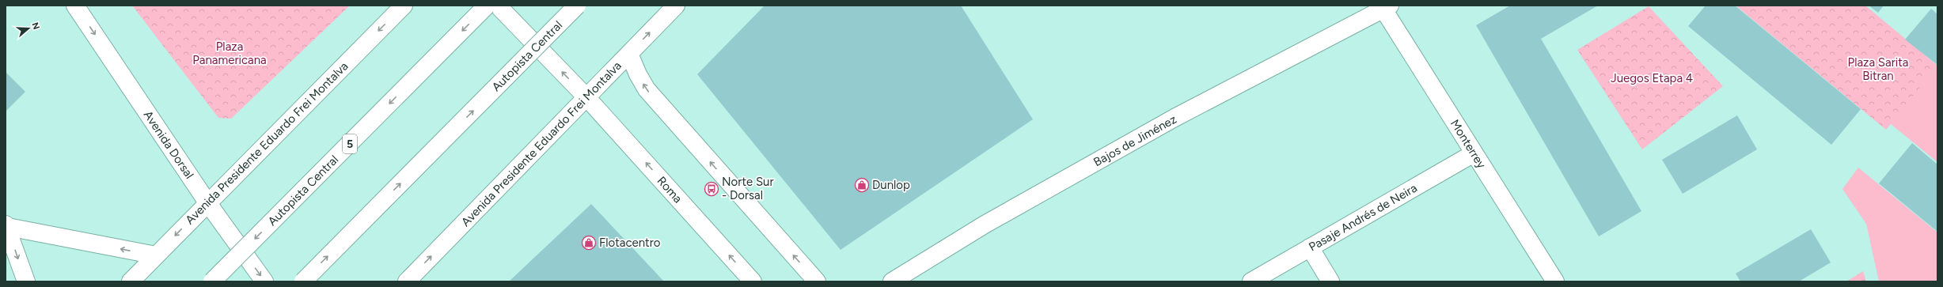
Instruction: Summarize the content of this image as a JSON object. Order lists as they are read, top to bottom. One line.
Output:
{"streets":{"main road":["Autopista Central","Bajos de Jiménez","Avenida Presidente Eduardo Frei Montalva","5","Monterrey","Avenida Dorsal","Roma","Pasaje Andrés de Neira"]},"crossings":[["Bajos de Jiménez","Monterrey"],["Avenida Presidente Eduardo Frei Montalva","Avenida Dorsal"],["Avenida Presidente Eduardo Frei Montalva","Roma"],["Monterrey","Pasaje Andrés de Neira"]],"one_way":["Avenida Dorsal"],"parks":["Plaza Panamericana","Plaza Sarita Bitran","Juegos Etapa 4"],"places":{"shop":["Dunlop","Flotacentro"],"bus stop":["Norte Sur - Dorsal"]},"north":"right"}
